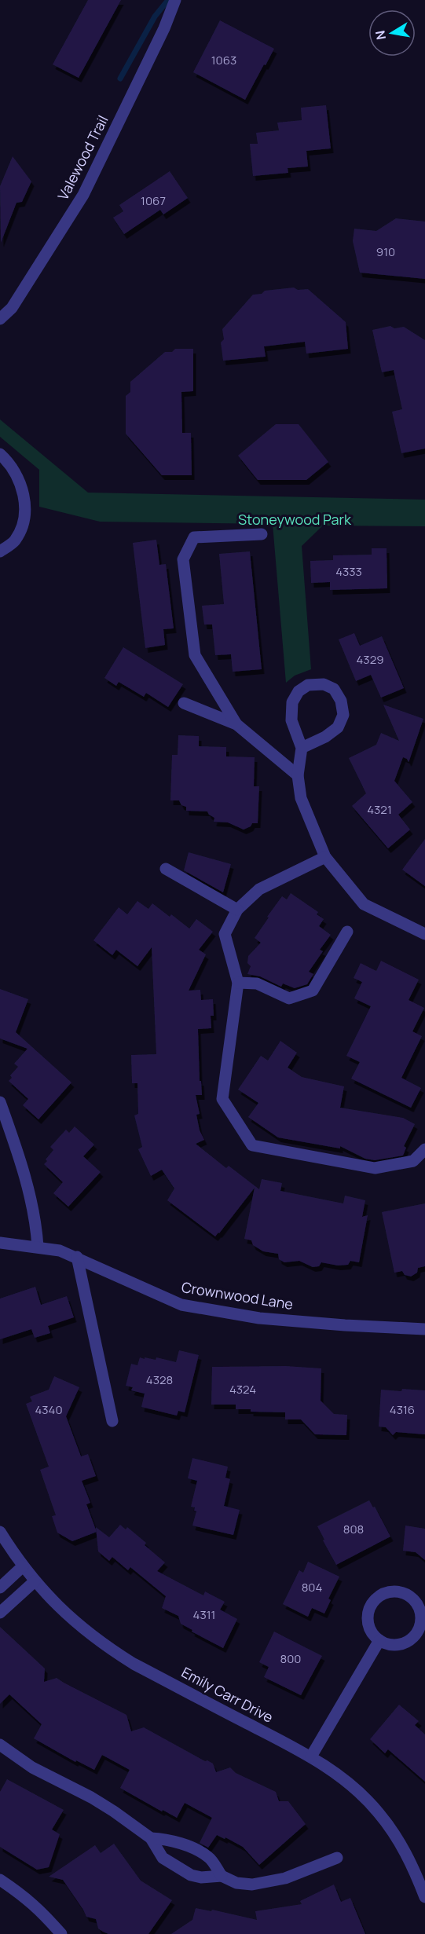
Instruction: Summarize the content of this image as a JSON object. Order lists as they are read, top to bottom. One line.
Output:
{"streets":{"street":["Valewood Trail","Crownwood Lane","Emily Carr Drive"]},"parks":["Stoneywood Park"],"house_numbers":["1063","1067","910","4333","4329","4321","4328","4324","4340","4316","808","804","4311","800"],"north":"left"}
